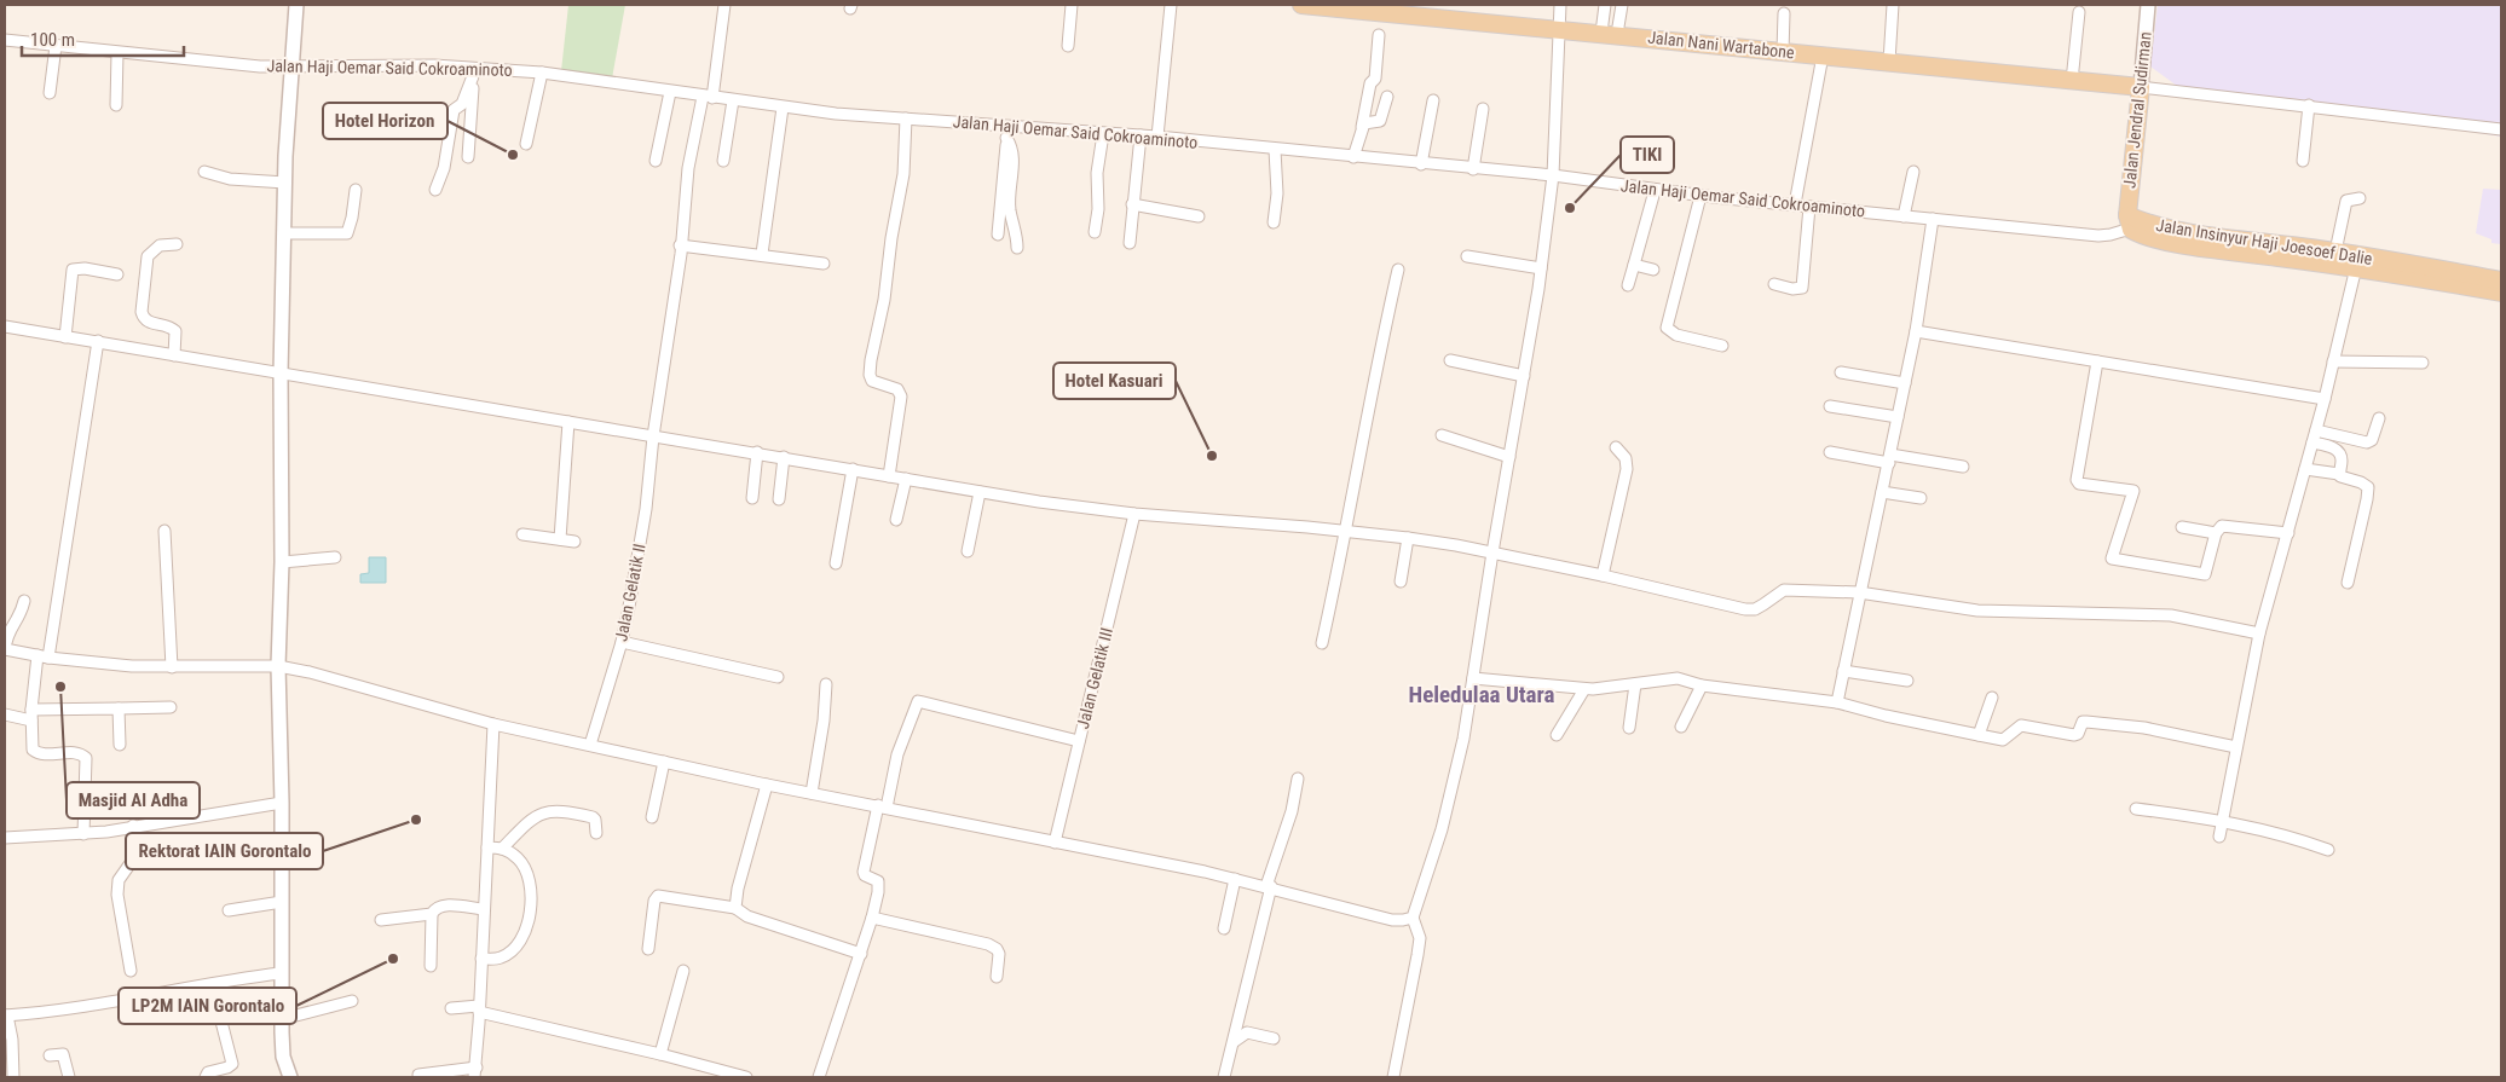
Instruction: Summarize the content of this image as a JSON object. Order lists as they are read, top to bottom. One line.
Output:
{"streets":{"main road":["Jalan Nani Wartabone","Jalan Jendral Sudirman","Jalan Insinyur Haji Joesoef Dalie"],"street":["Jalan Haji Oemar Said Cokroaminoto","Jalan Gelatik II","Jalan Gelatik III"]},"crossings":[["Jalan Nani Wartabone","Jalan Jendral Sudirman"],["Jalan Haji Oemar Said Cokroaminoto","Jalan Jendral Sudirman"],["Jalan Haji Oemar Said Cokroaminoto","Jalan Insinyur Haji Joesoef Dalie"],["Jalan Haji Oemar Said Cokroaminoto","Jalan Gelatik II"],["Jalan Jendral Sudirman","Jalan Insinyur Haji Joesoef Dalie"]],"districts":["Heledulaa Utara"],"places":["Hotel Horizon","TIKI","Hotel Kasuari","Masjid Al Adha","Rektorat IAIN Gorontalo","LP2M IAIN Gorontalo"],"scale_bar":"100 m"}
